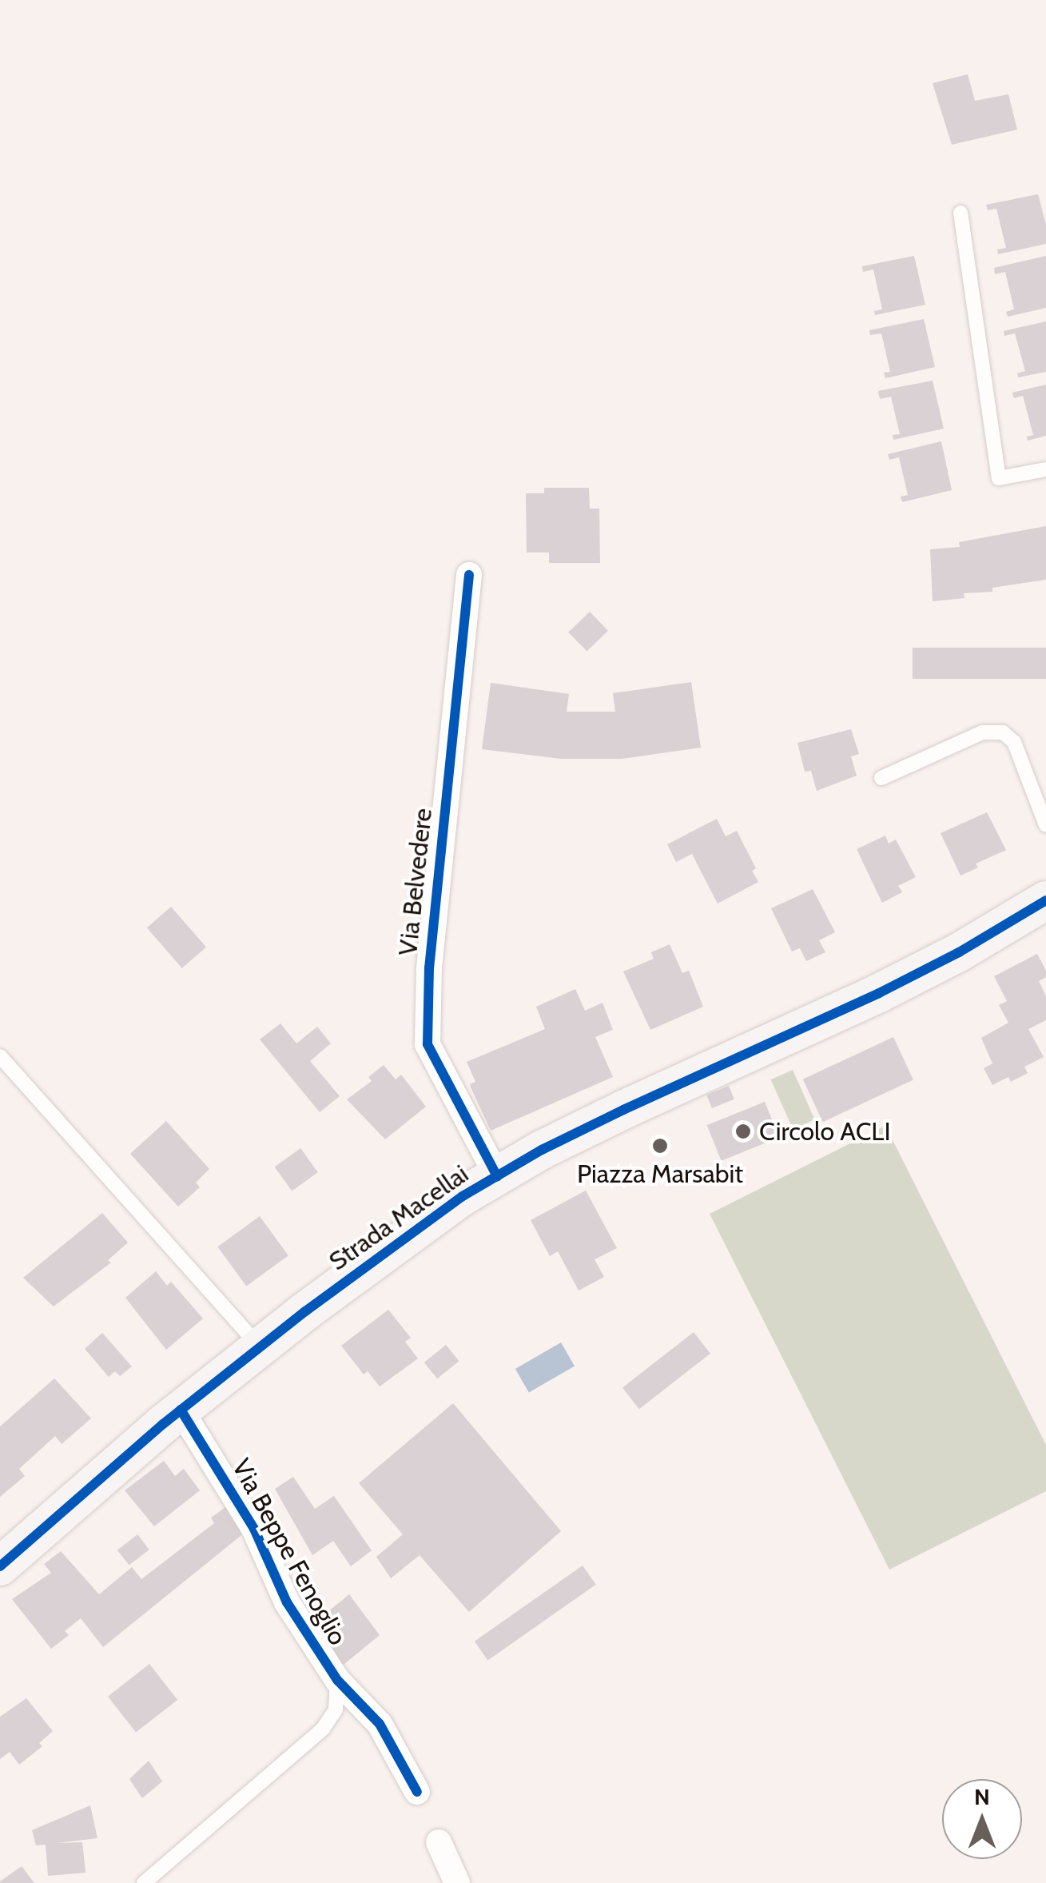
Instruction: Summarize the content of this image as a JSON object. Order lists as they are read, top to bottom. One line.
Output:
{"streets":{"street":["Via Belvedere","Strada Macellai","Via Beppe Fenoglio"]},"crossings":[["Via Belvedere","Strada Macellai"],["Strada Macellai","Via Beppe Fenoglio"]],"places":["Circolo ACLI","Piazza Marsabit"],"north":"top"}
